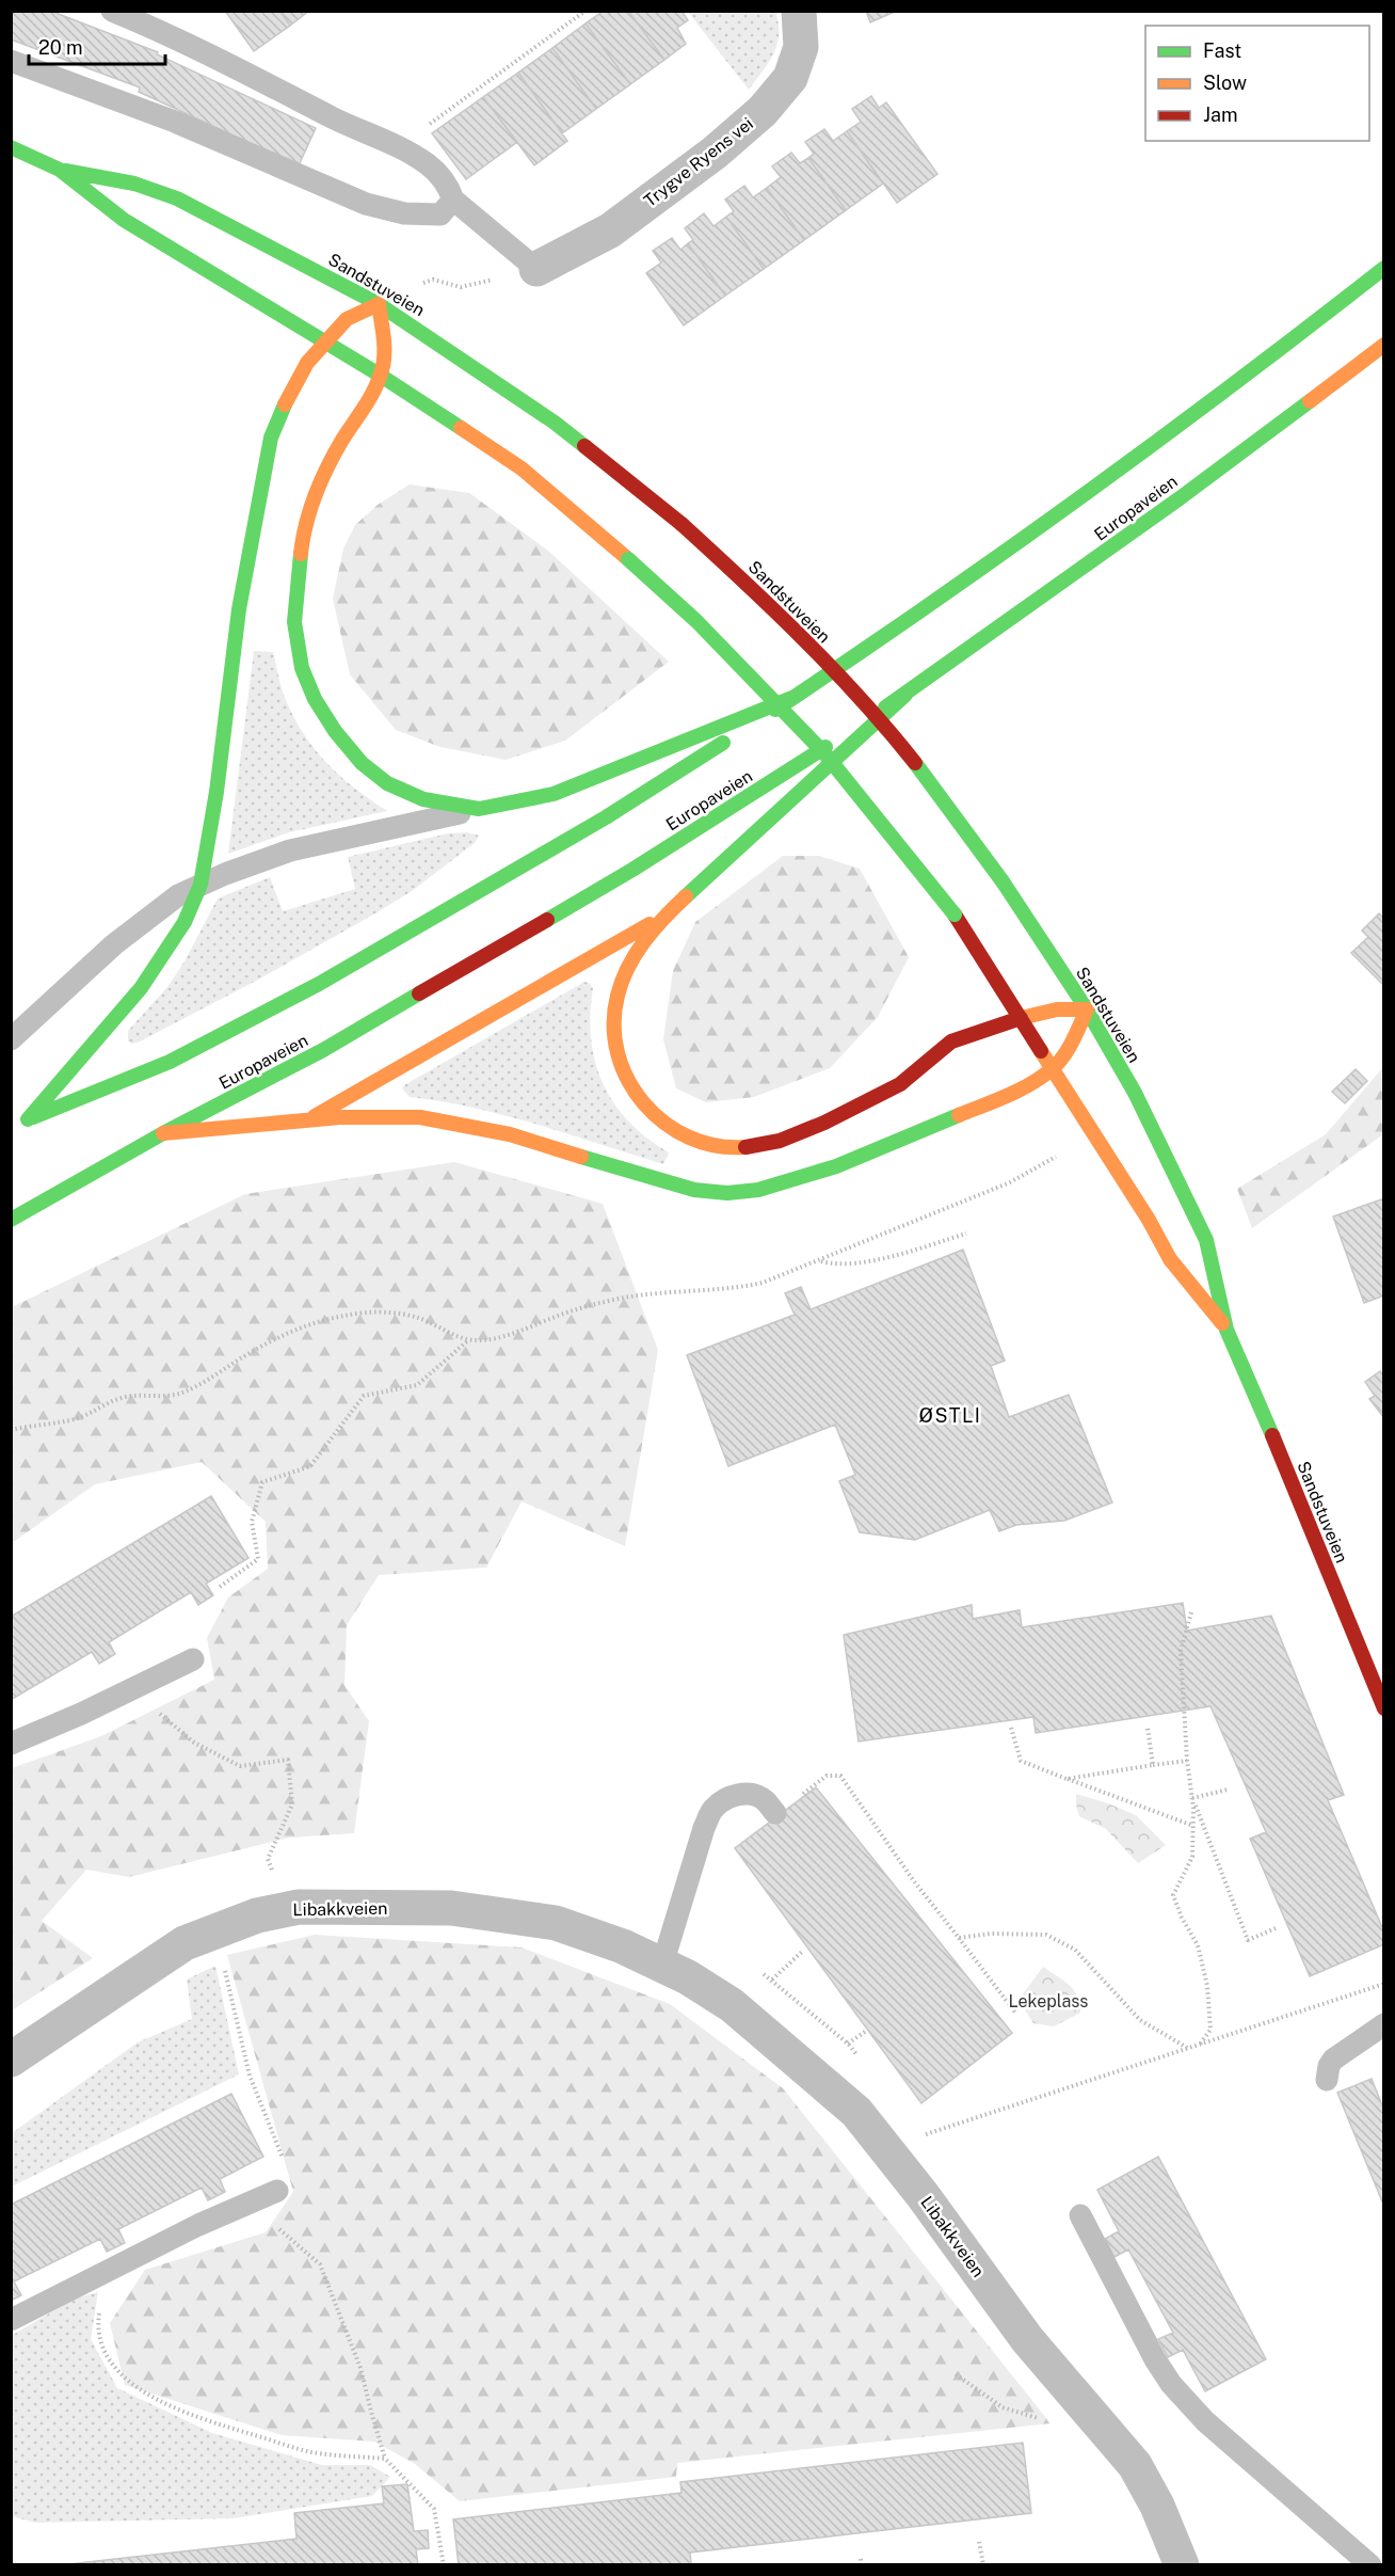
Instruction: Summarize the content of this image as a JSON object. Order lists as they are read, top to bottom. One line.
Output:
{"streets":{"main road":["Sandstuveien","Europaveien"],"street":["Trygve Ryens vei","Libakkveien"]},"districts":["ØSTLI"],"parks":["Lekeplass"],"legend":["Fast","Slow","Jam"],"scale_bar":"20 m"}
